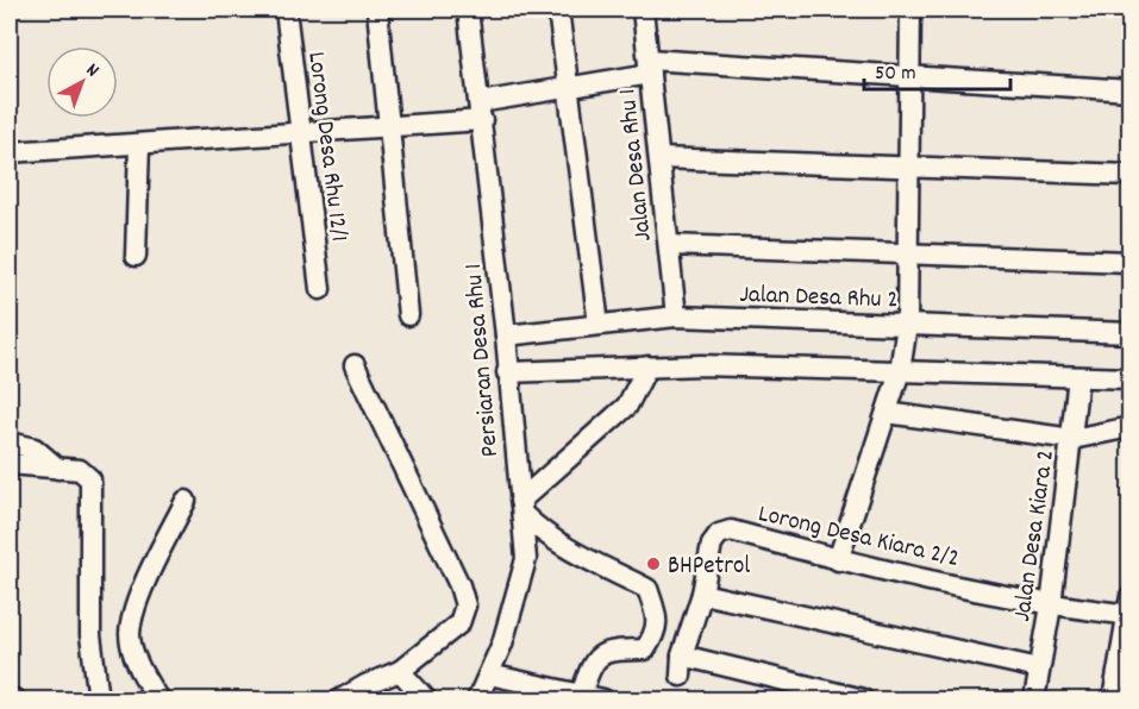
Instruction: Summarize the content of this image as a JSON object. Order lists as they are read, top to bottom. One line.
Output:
{"streets":{"street":["Lorong Desa Rhu 12/1","Jalan Desa Rhu 1","Jalan Desa Rhu 2","Persiaran Desa Rhu 1","Lorong Desa Kiara 2/2","Jalan Desa Kiara 2"]},"crossings":[["Jalan Desa Rhu 1","Jalan Desa Rhu 2"],["Jalan Desa Rhu 2","Persiaran Desa Rhu 1"],["Lorong Desa Kiara 2/2","Jalan Desa Kiara 2"]],"places":["BHPetrol"],"scale_bar":"50 m","north":"top right"}
